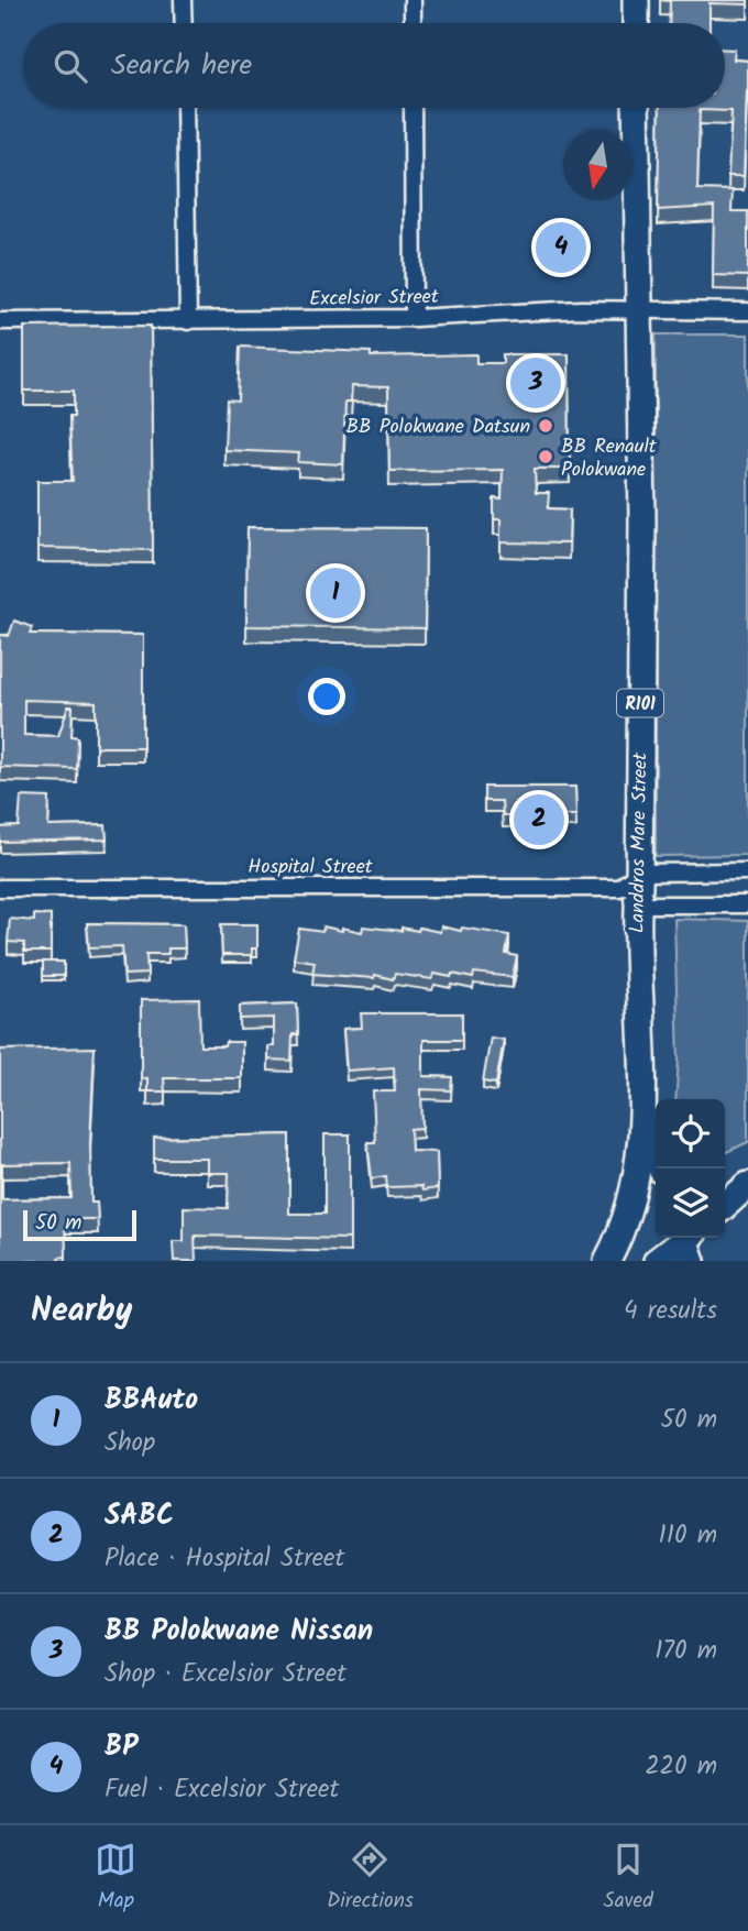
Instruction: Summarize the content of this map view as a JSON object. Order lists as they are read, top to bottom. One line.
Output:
{"streets":{"main road":["R101","Landdros Mare Street"],"street":["Excelsior Street","Hospital Street"]},"crossings":[["Excelsior Street","Landdros Mare Street"],["Landdros Mare Street","Hospital Street"]],"places":["BB Polokwane Datsun","BB Renault Polokwane"],"scale_bar":"50 m","north":"bottom","page":{"search":"Search here","pins":["4","3","1","2"],"scale":"50 m","heading":["Nearby","4 results"],"list":[{"mark":"1","name":"BBAuto","note":"Shop","value":"50 m"},{"mark":"2","name":"SABC","note":"Place · Hospital Street","value":"110 m"},{"mark":"3","name":"BB Polokwane Nissan","note":"Shop · Excelsior Street","value":"170 m"},{"mark":"4","name":"BP","note":"Fuel · Excelsior Street","value":"220 m"}],"nav":["Map","Directions","Saved"]}}
